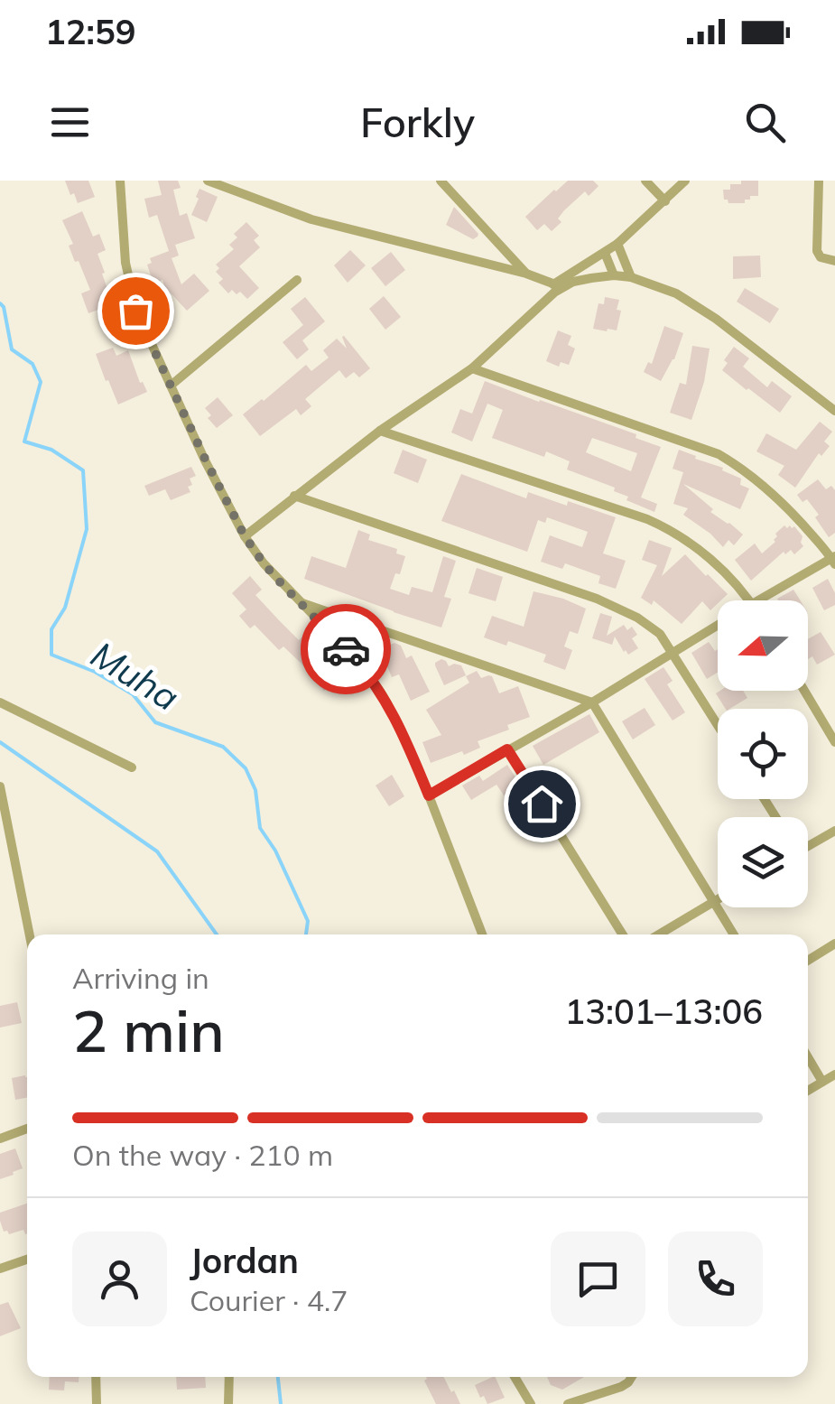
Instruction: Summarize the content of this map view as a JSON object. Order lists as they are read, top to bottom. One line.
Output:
{"water":["Muha"],"north":"left","page":{"status":"12:59","header":"Forkly","heading":["2 min","Arriving in","13:01–13:06"],"panel":["Jordan","Courier · 4.7"],"bar":"On the way · 210 m"}}
